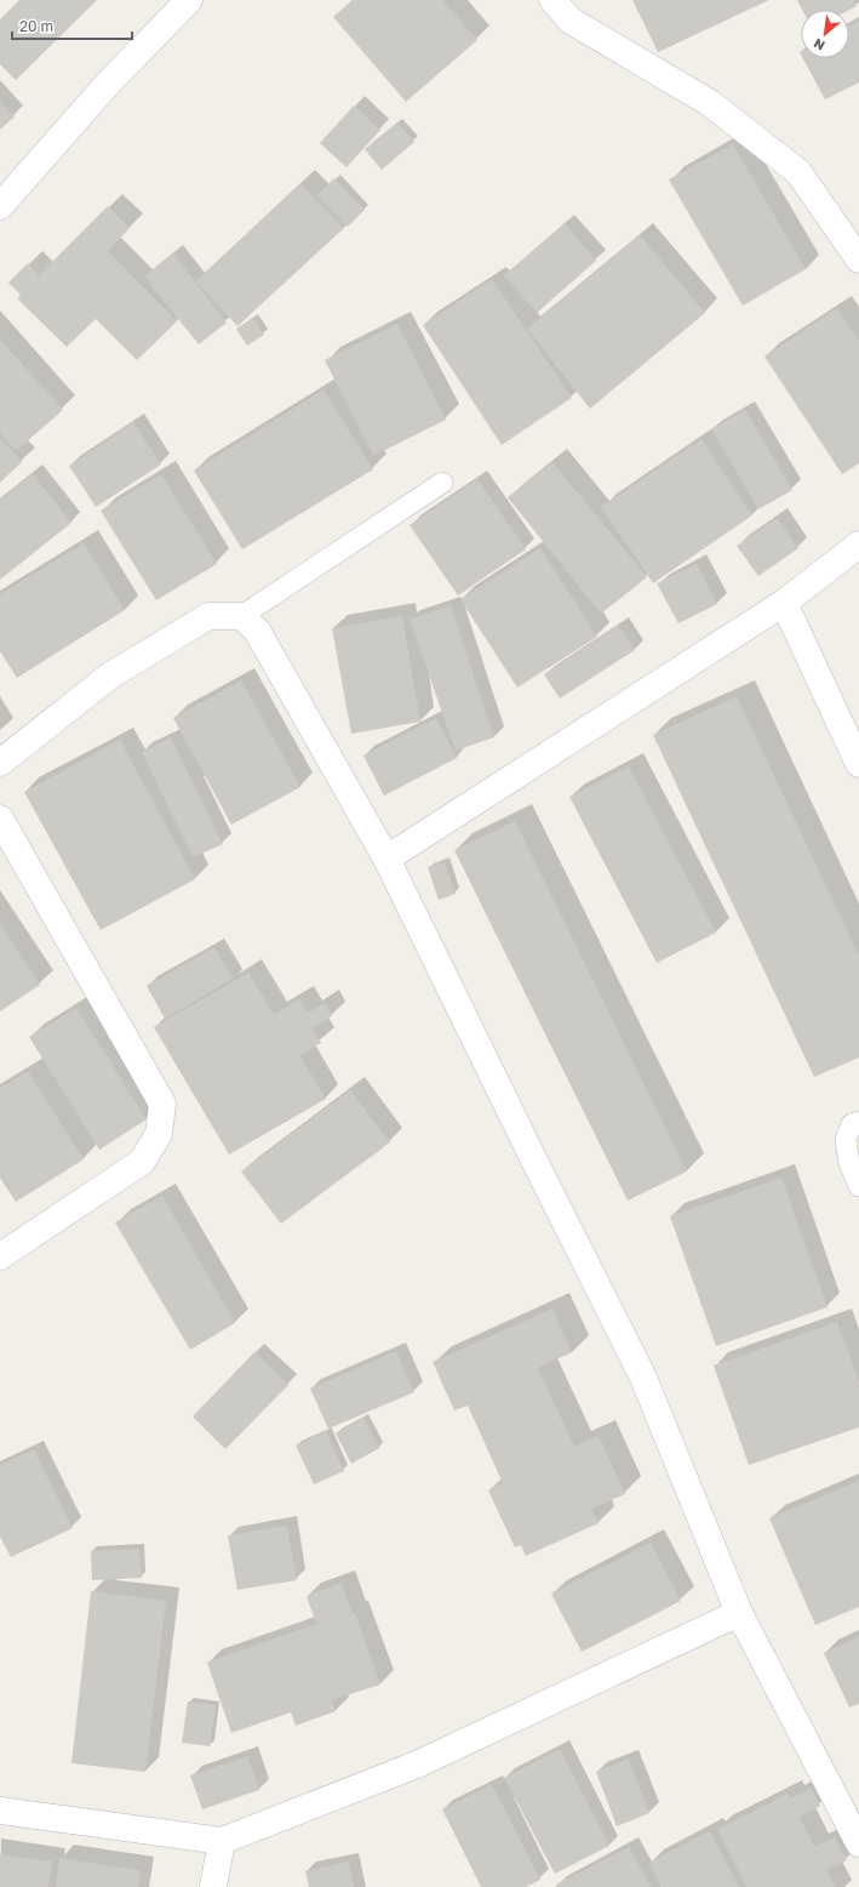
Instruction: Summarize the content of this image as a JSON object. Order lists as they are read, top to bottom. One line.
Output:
{"scale_bar":"20 m","north":"bottom left"}
